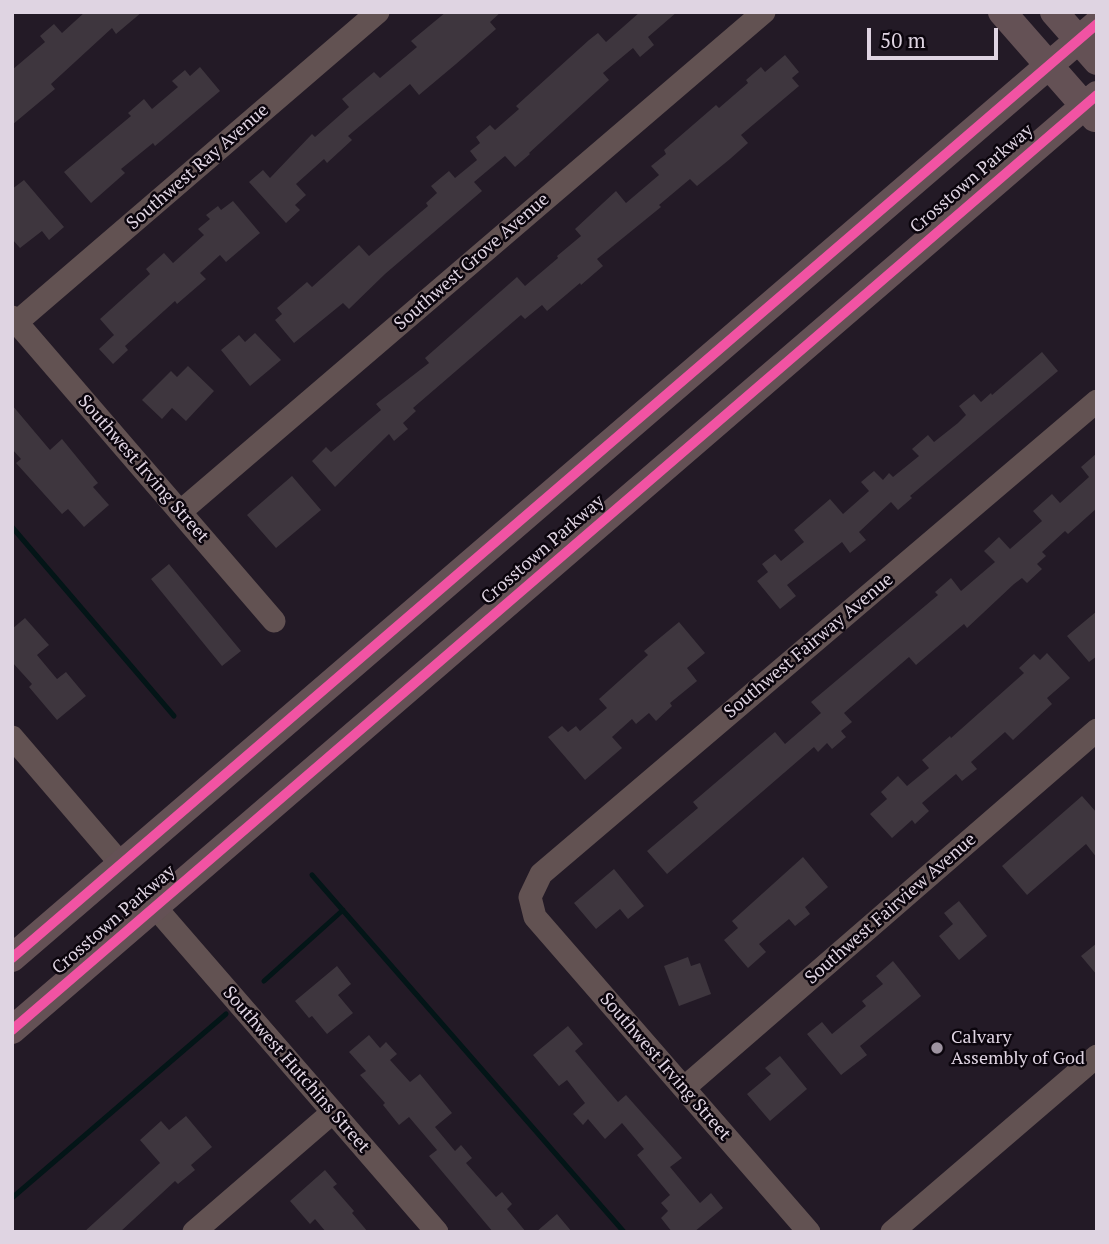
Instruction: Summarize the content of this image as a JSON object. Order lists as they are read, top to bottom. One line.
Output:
{"streets":{"main road":["Crosstown Parkway"],"street":["Southwest Ray Avenue","Southwest Grove Avenue","Southwest Irving Street","Southwest Fairway Avenue","Southwest Fairview Avenue","Southwest Hutchins Street"]},"crossings":[["Southwest Ray Avenue","Southwest Irving Street"],["Crosstown Parkway","Southwest Hutchins Street"],["Southwest Grove Avenue","Southwest Irving Street"],["Southwest Irving Street","Southwest Fairway Avenue"],["Southwest Irving Street","Southwest Fairview Avenue"]],"places":["Calvary Assembly of God"],"scale_bar":"50 m"}
